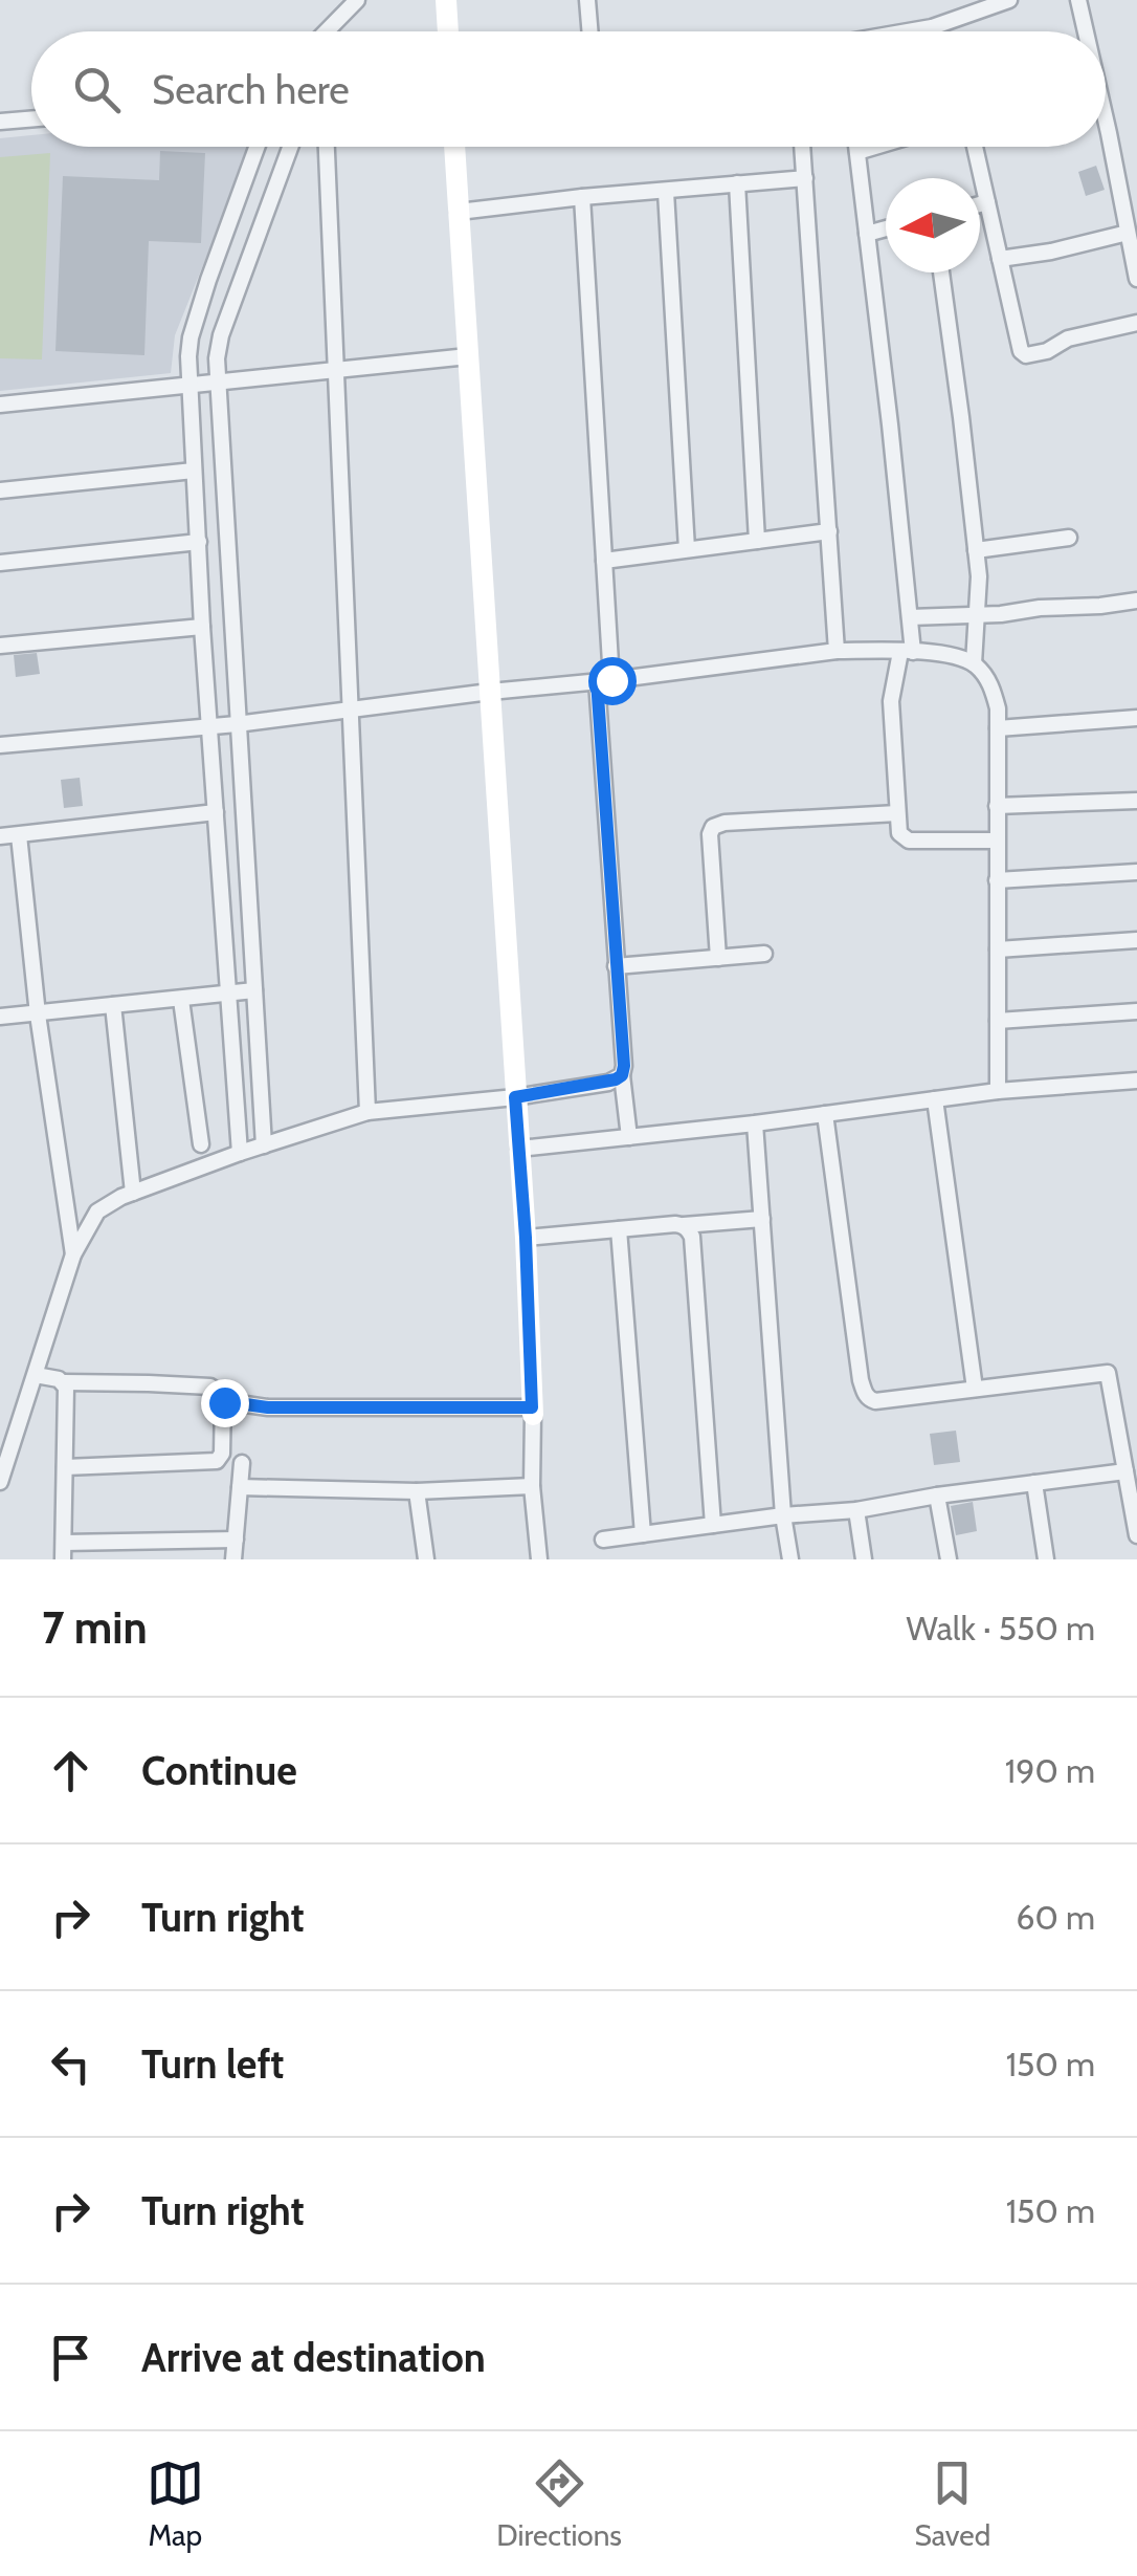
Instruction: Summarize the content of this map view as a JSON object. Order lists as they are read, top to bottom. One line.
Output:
{"north":"left","page":{"search":"Search here","heading":["7 min","Walk · 550 m"],"list":[["Continue","190 m"],["Turn right","60 m"],["Turn left","150 m"],["Turn right","150 m"],"Arrive at destination"],"nav":["Map","Directions","Saved"]}}
